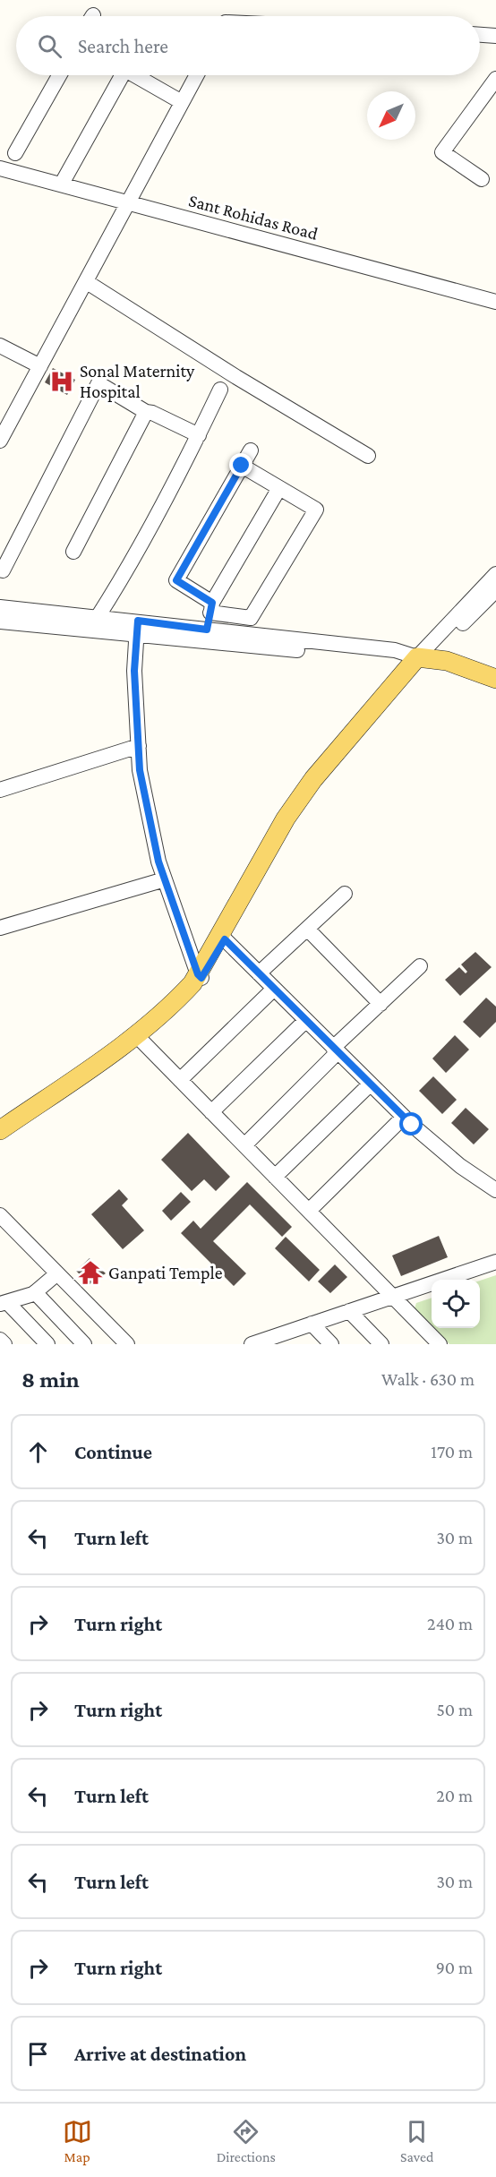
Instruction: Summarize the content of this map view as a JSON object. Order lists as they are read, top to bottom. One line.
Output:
{"streets":{"street":["Sant Rohidas Road"]},"places":{"hospital":["Sonal Maternity Hospital"],"temple":["Ganpati Temple"]},"north":"bottom left","page":{"search":"Search here","heading":["8 min","Walk · 630 m"],"list":[["Continue","170 m"],["Turn left","30 m"],["Turn right","240 m"],["Turn right","50 m"],["Turn left","20 m"],["Turn left","30 m"],["Turn right","90 m"],"Arrive at destination"],"nav":["Map","Directions","Saved"]}}
